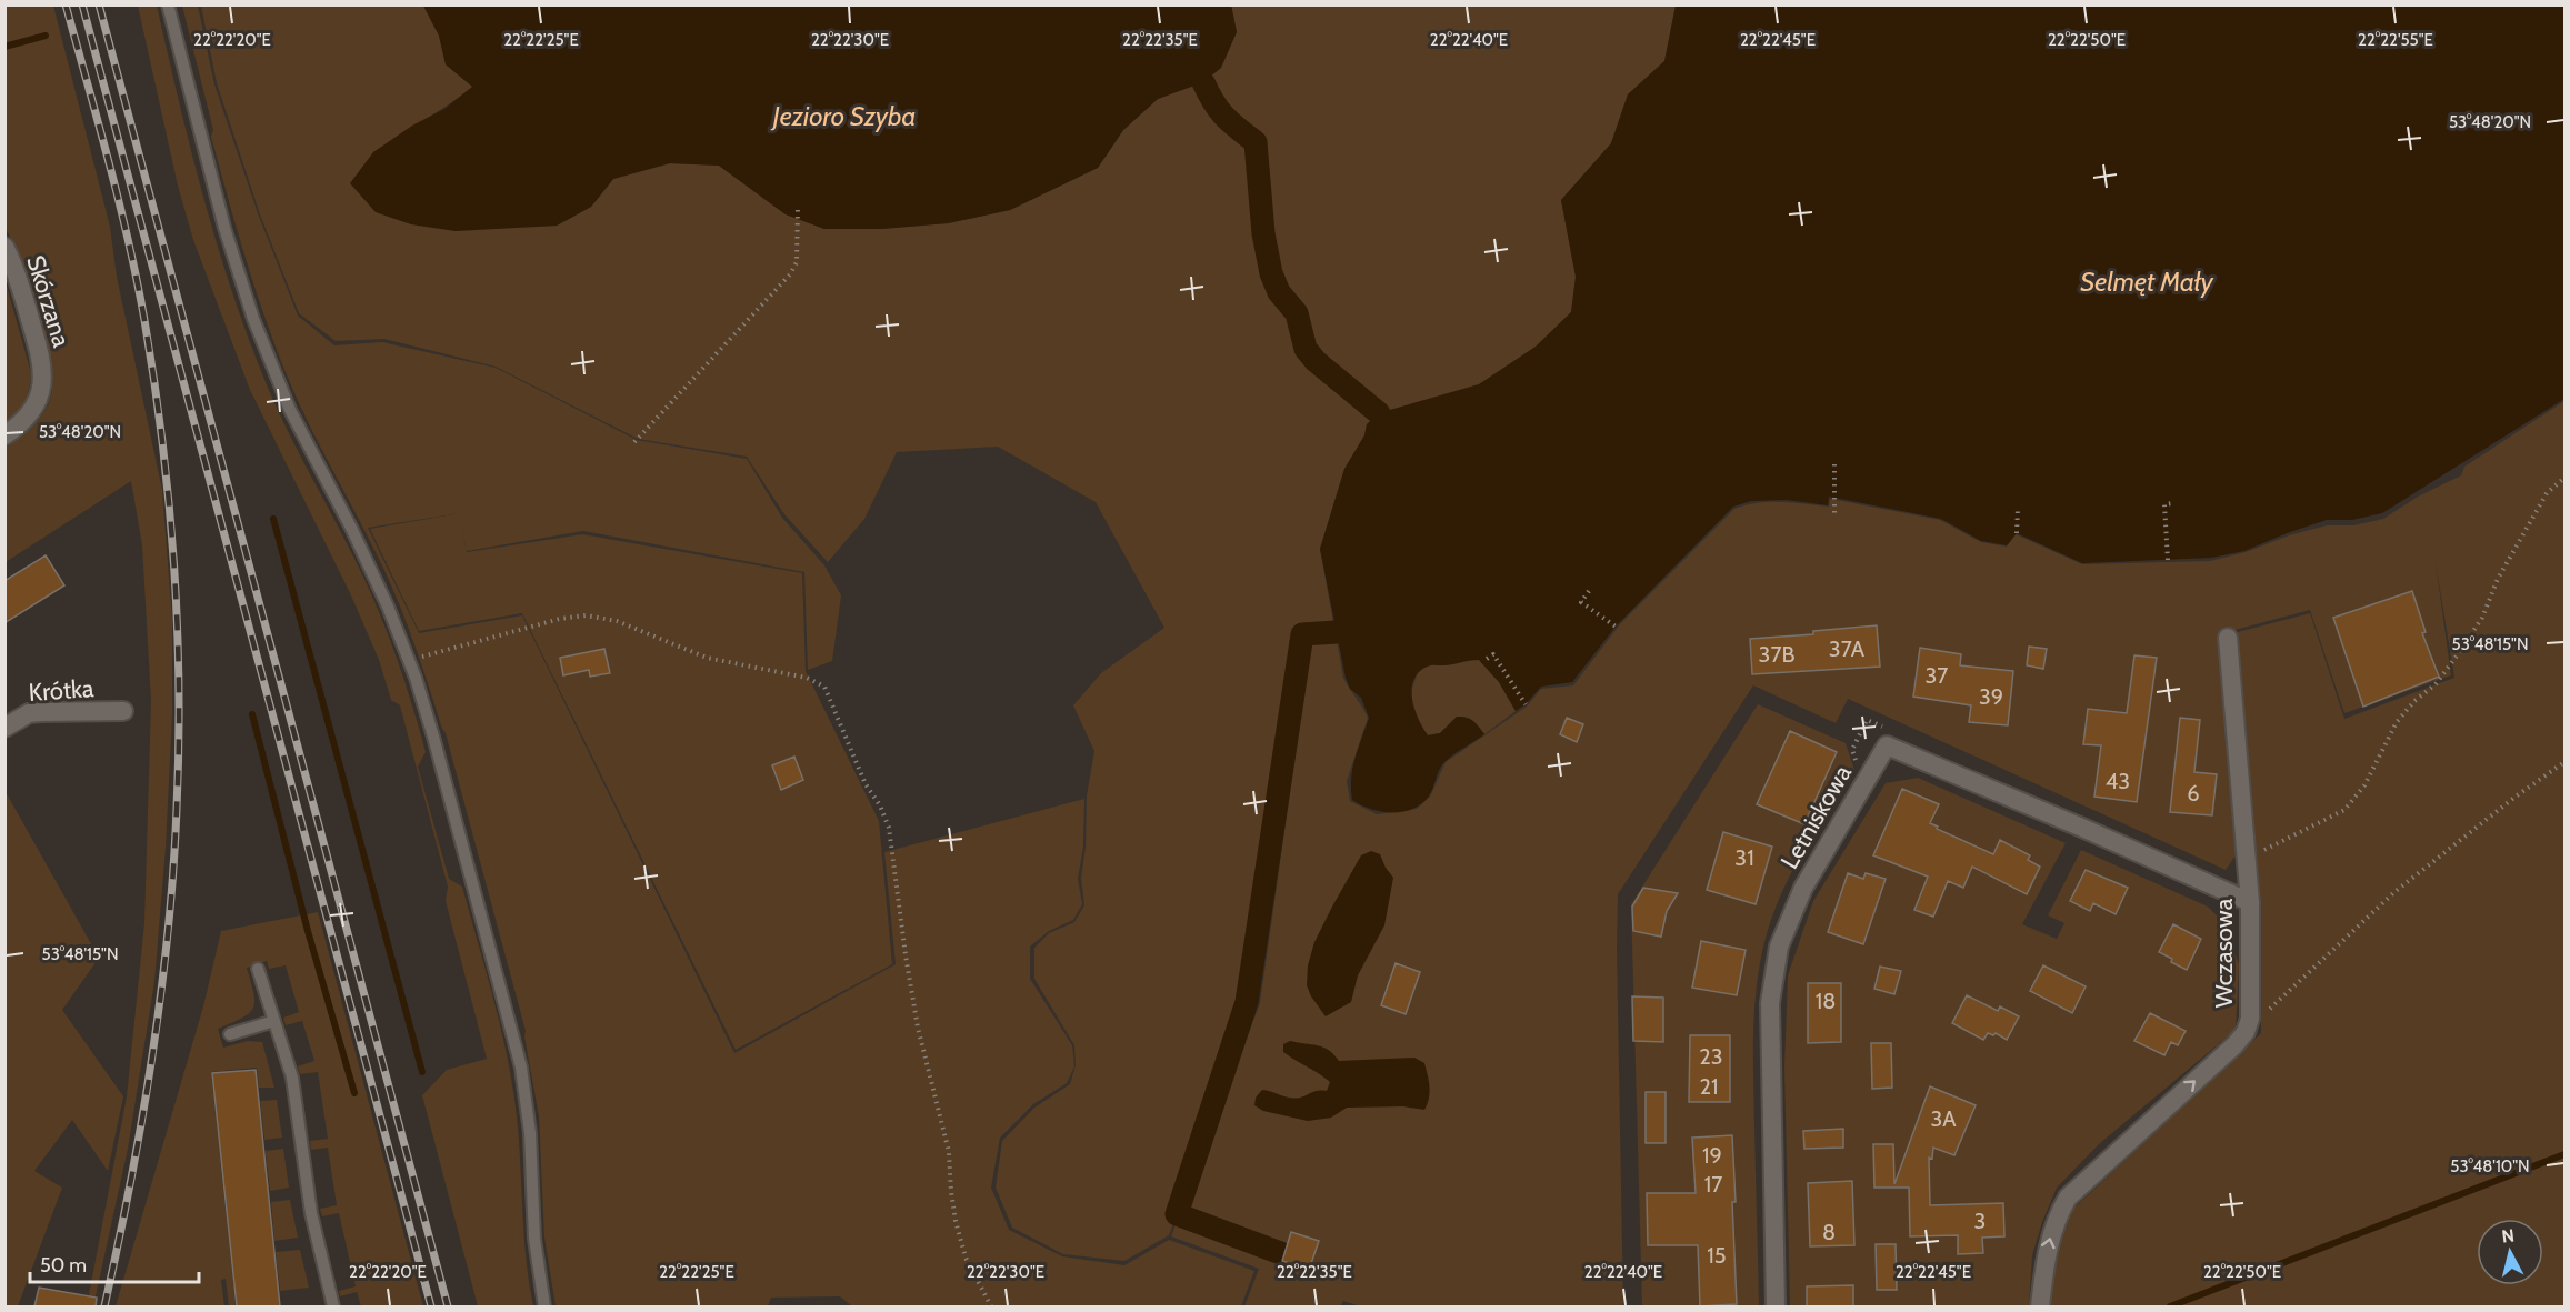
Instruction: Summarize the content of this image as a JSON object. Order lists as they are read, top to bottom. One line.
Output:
{"streets":{"street":["Skórzana","Krótka","Letniskowa","Wczasowa"]},"crossings":[["Letniskowa","Wczasowa"]],"one_way":["Wczasowa"],"water":["Jezioro Szyba","Selmęt Mały"],"house_numbers":["37A","37B","37","39","43","6","31","18","23","21","3A","19","17","3","8","15"],"scale_bar":"50 m","north":"top","coordinates":["22°22'20\"E","22°22'25\"E","22°22'30\"E","22°22'35\"E","22°22'40\"E","22°22'45\"E","22°22'50\"E","22°22'55\"E","53°48'20\"N","53°48'15\"N","53°48'10\"N"]}
